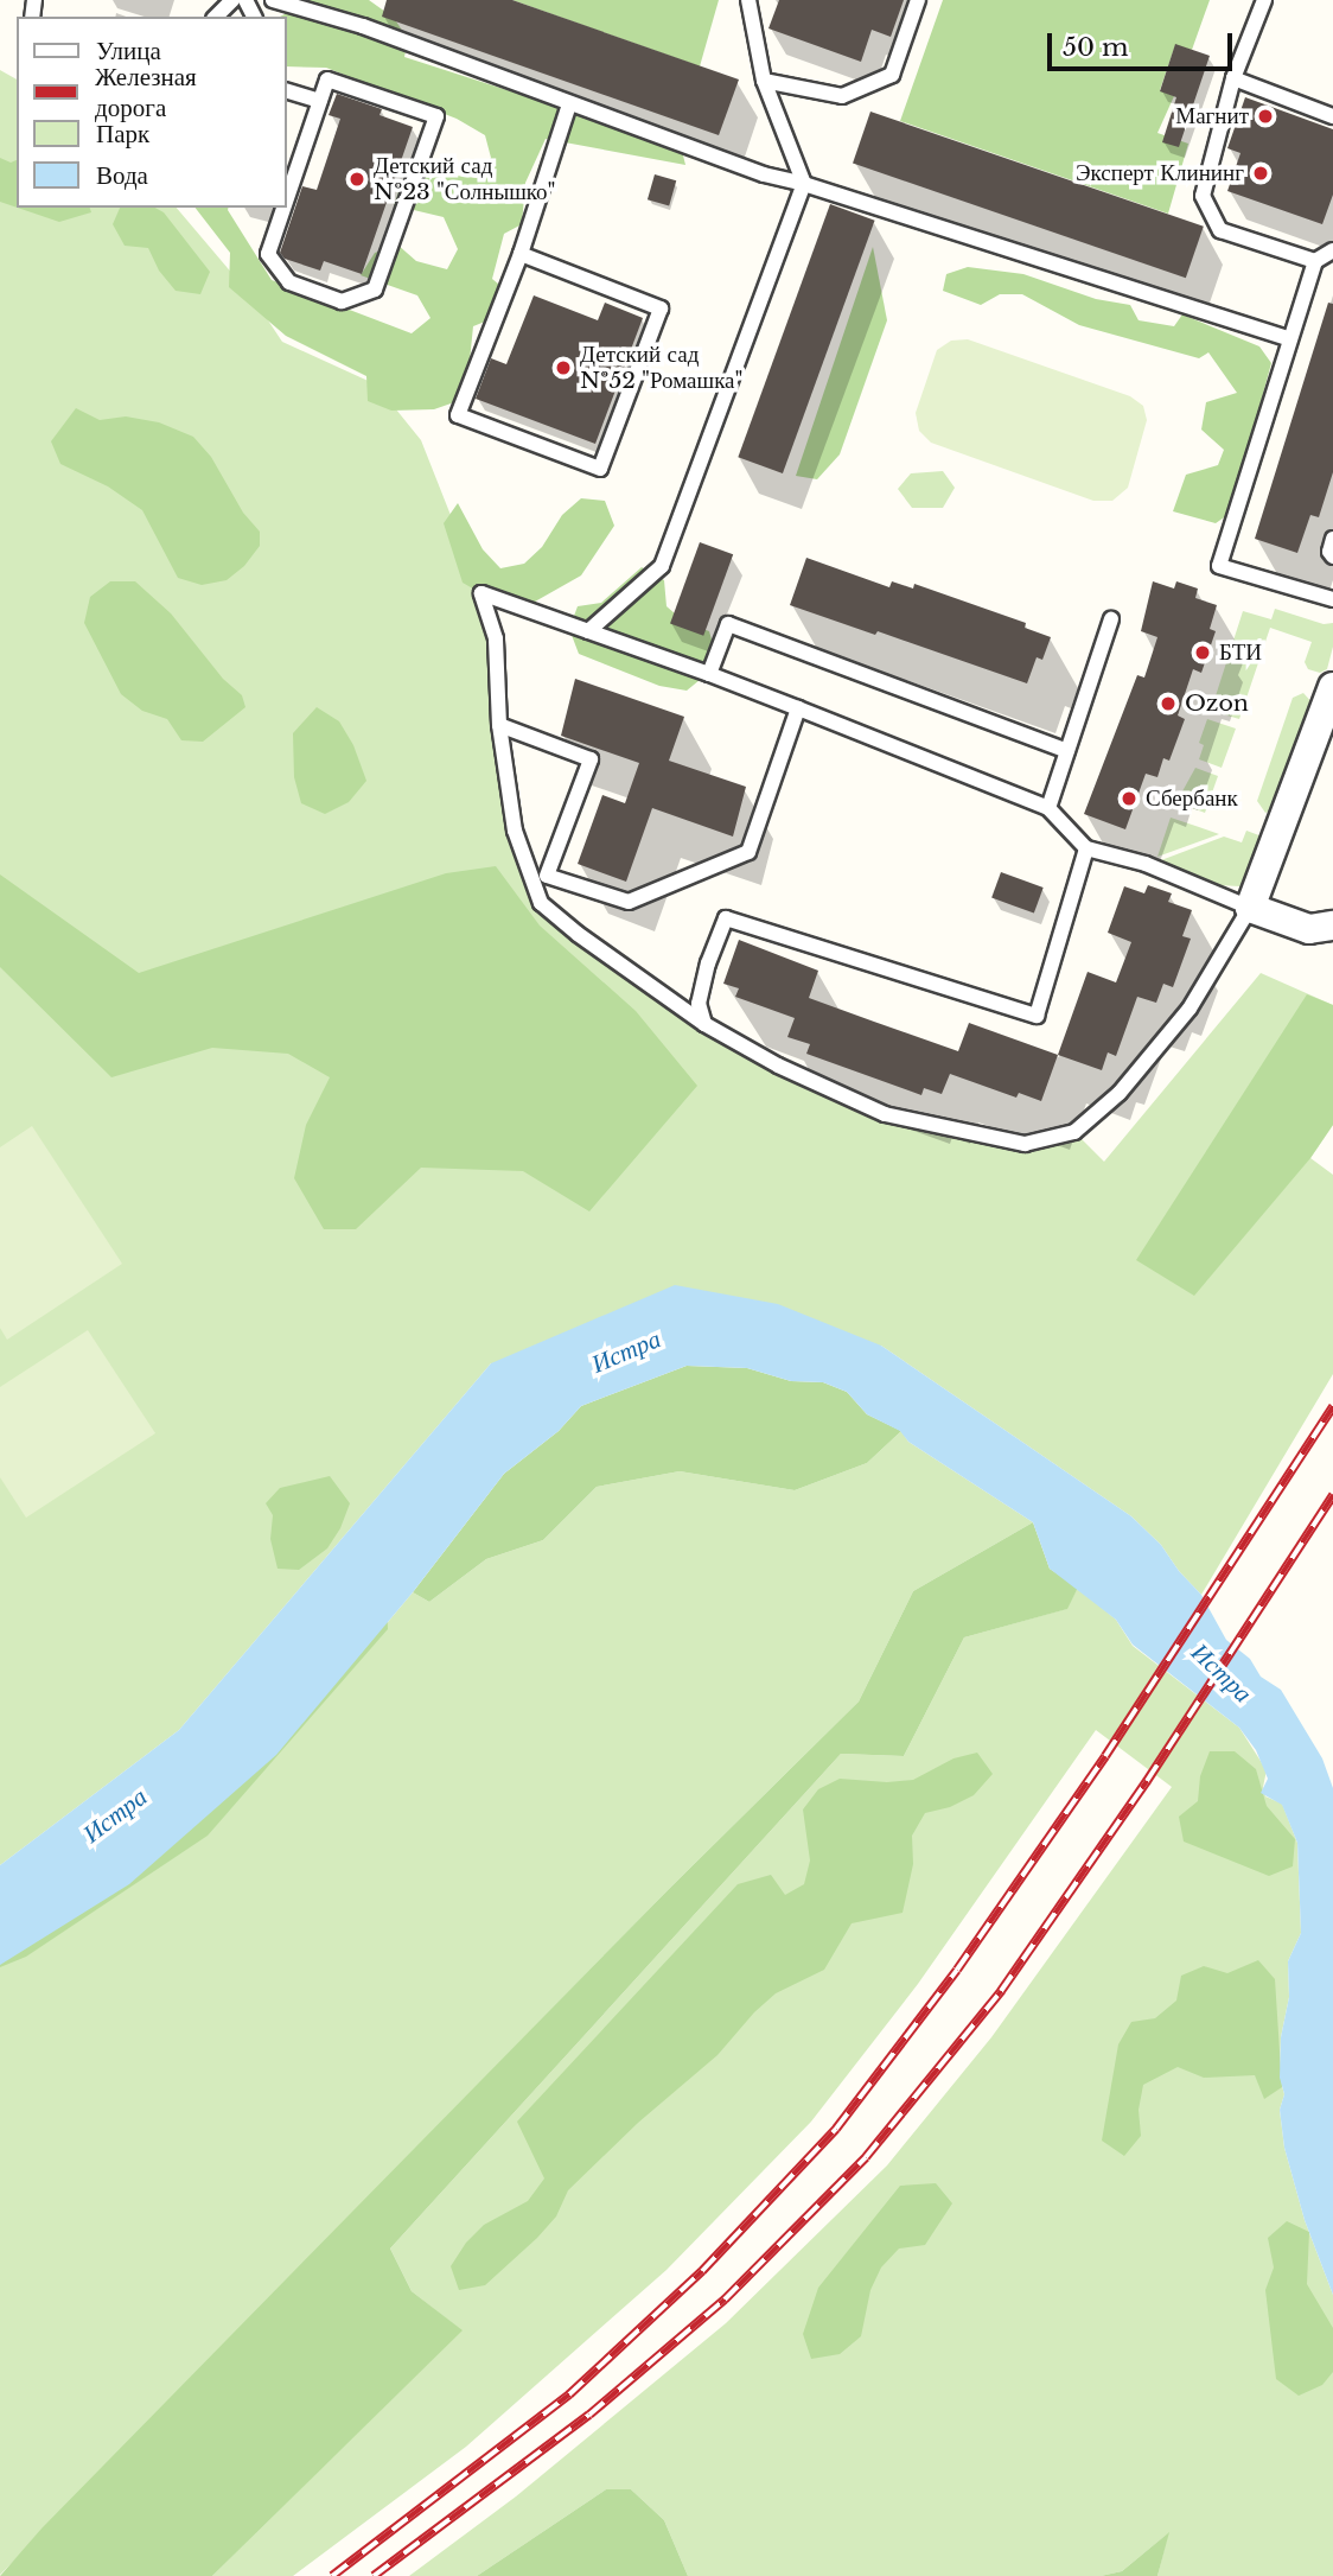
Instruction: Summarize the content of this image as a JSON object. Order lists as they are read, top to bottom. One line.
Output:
{"water":["Истра"],"places":["Магнит","Эксперт Клининг","Детский сад №23 \"Солнышко\"","Детский сад №52 \"Ромашка\"","БТИ","Ozon","Сбербанк"],"legend":["Улица","Железная дорога","Парк","Вода"],"scale_bar":"50 m"}
